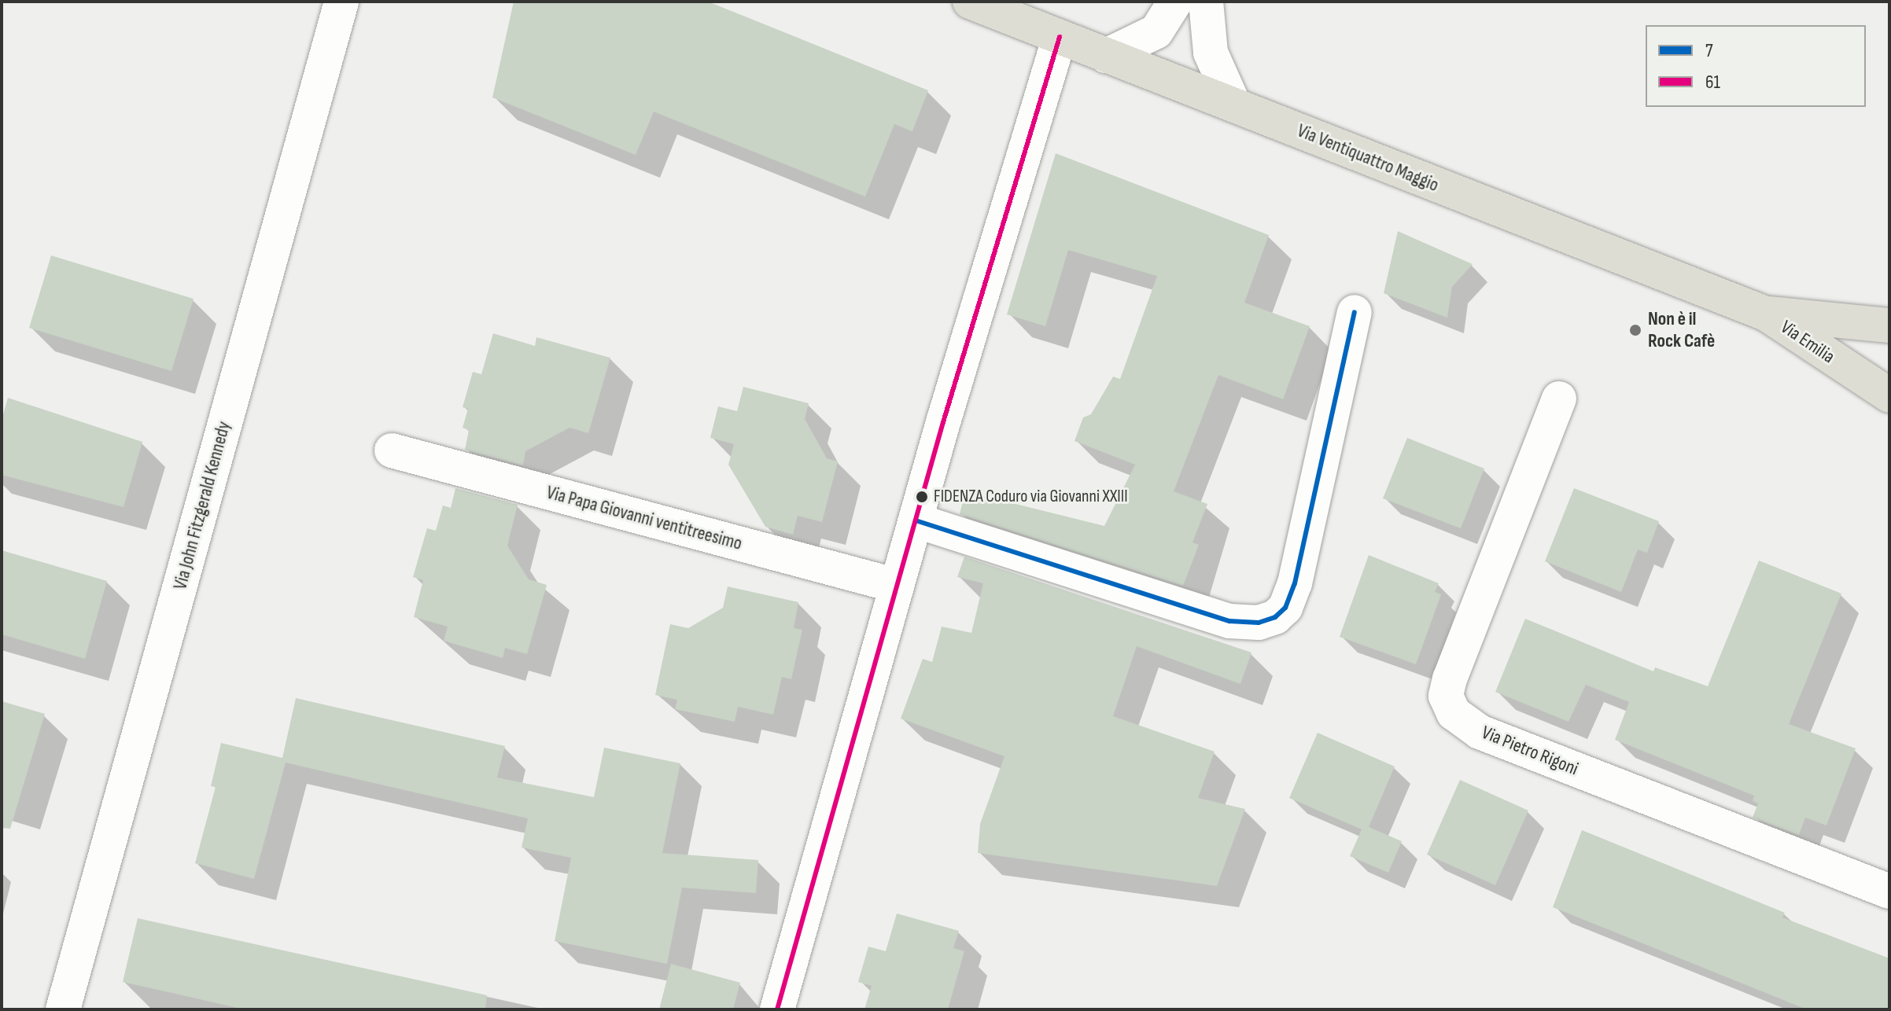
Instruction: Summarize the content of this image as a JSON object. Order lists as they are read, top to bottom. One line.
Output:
{"streets":{"main road":["Via Ventiquattro Maggio","Via Emilia"],"street":["Via John Fitzgerald Kennedy","Via Papa Giovanni ventitreesimo","Via Pietro Rigoni"]},"crossings":[["Via Ventiquattro Maggio","Via Emilia"]],"places":["Non è il Rock Cafè","FIDENZA Coduro via Giovanni XXIII"],"lines":["transit line 61","transit line 7"],"legend":["7","61"]}
